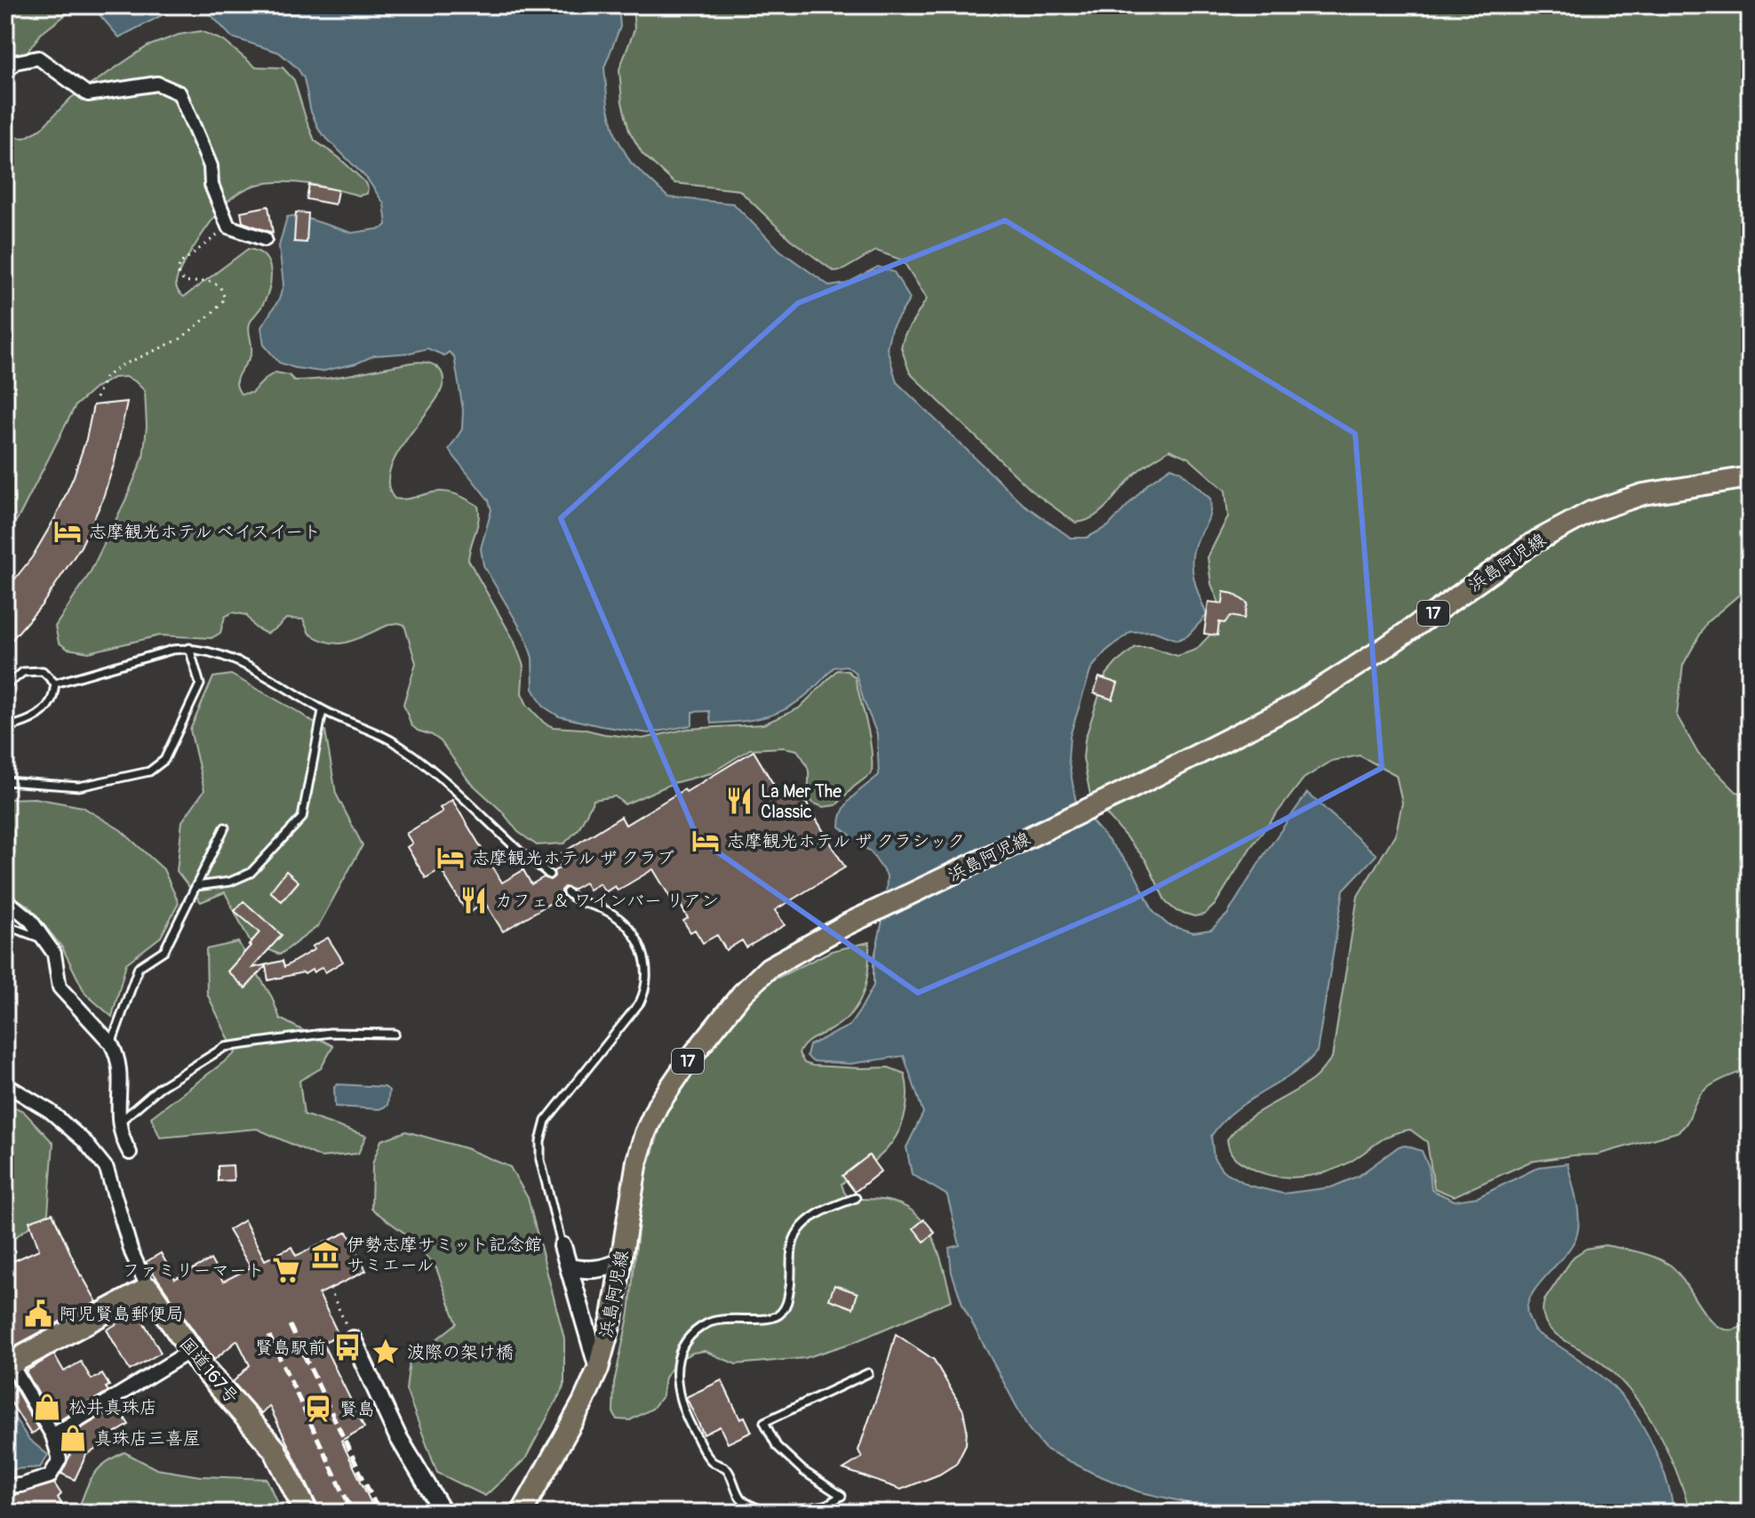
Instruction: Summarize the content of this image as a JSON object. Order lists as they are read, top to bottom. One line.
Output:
{"streets":{"highway":["国道167号"],"main road":["浜島阿児線","17"]},"places":{"hotel":["志摩観光ホテル ベイスイート","志摩観光ホテル ザ クラシック","志摩観光ホテル ザ クラブ"],"restaurant":["La Mer The Classic","カフェ ＆ ワインバー リアン"],"museum":["伊勢志摩サミット記念館 サミエール"],"supermarket":["ファミリーマート"],"public building":["阿児賢島郵便局"],"bus stop":["賢島駅前"],"place":["波際の架け橋"],"shop":["松井真珠店","真珠店三喜屋"],"station":["賢島"]}}
